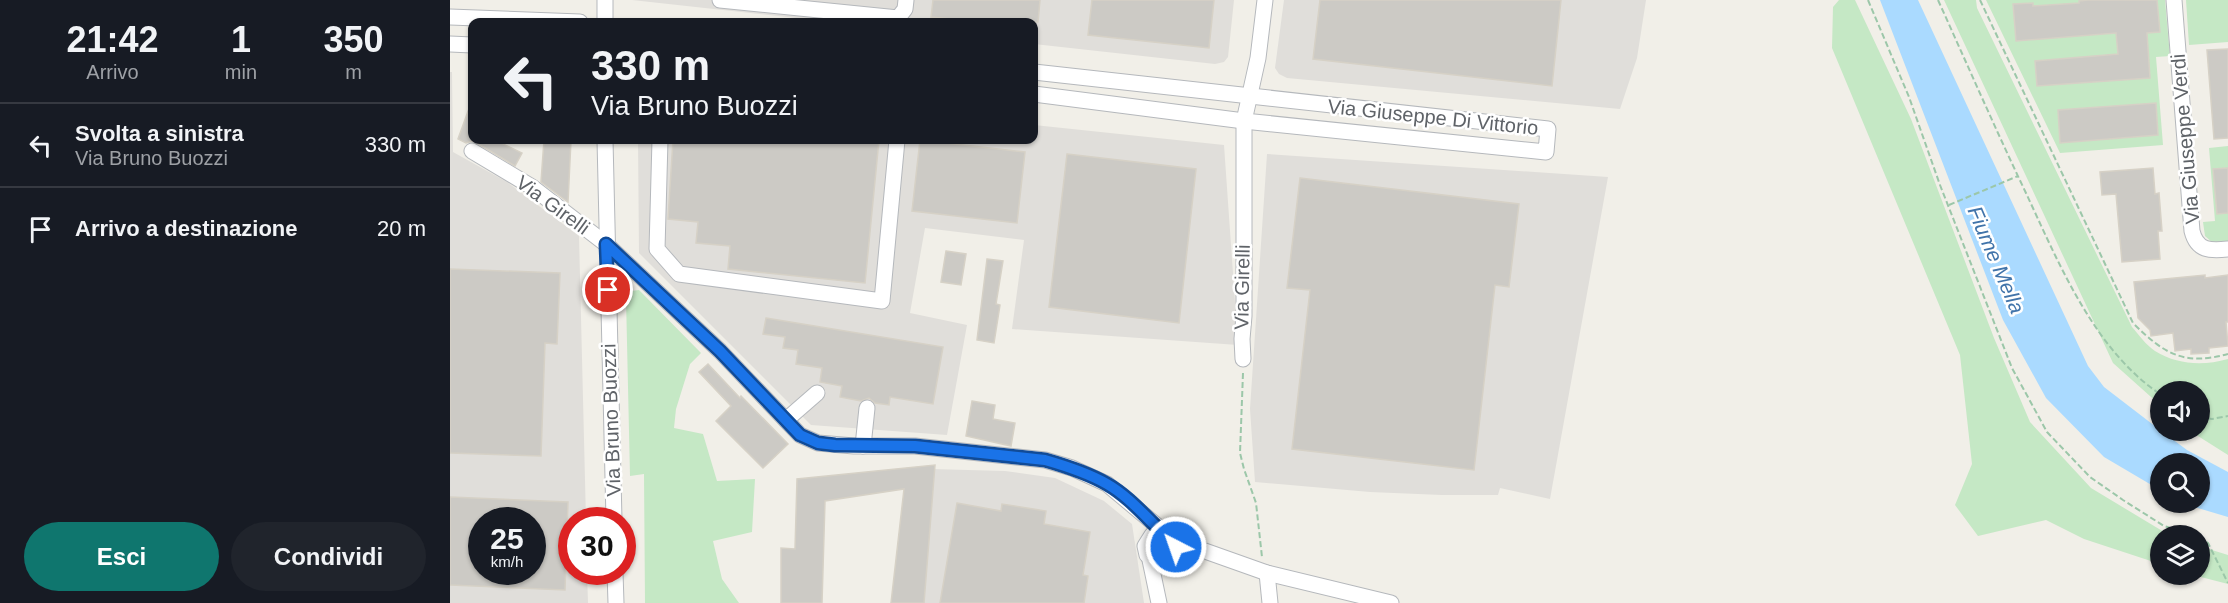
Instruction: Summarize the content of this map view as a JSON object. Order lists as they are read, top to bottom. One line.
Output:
{"streets":{"street":["Via Giuseppe Di Vittorio","Via Giuseppe Verdi","Via Girelli","Via Bruno Buozzi"]},"crossings":[["Via Giuseppe Di Vittorio","Via Girelli"],["Via Girelli","Via Bruno Buozzi"]],"water":["Fiume Mella"],"page":{"eta":["21:42","Arrivo","1","min","350","m"],"turn":["330 m","Via Bruno Buozzi"],"list":[{"name":"Svolta a sinistra","note":"Via Bruno Buozzi","value":"330 m"},{"name":"Arrivo a destinazione","value":"20 m"}],"speed":"25 km/h","limit":"30","buttons":["Esci","Condividi"]}}
